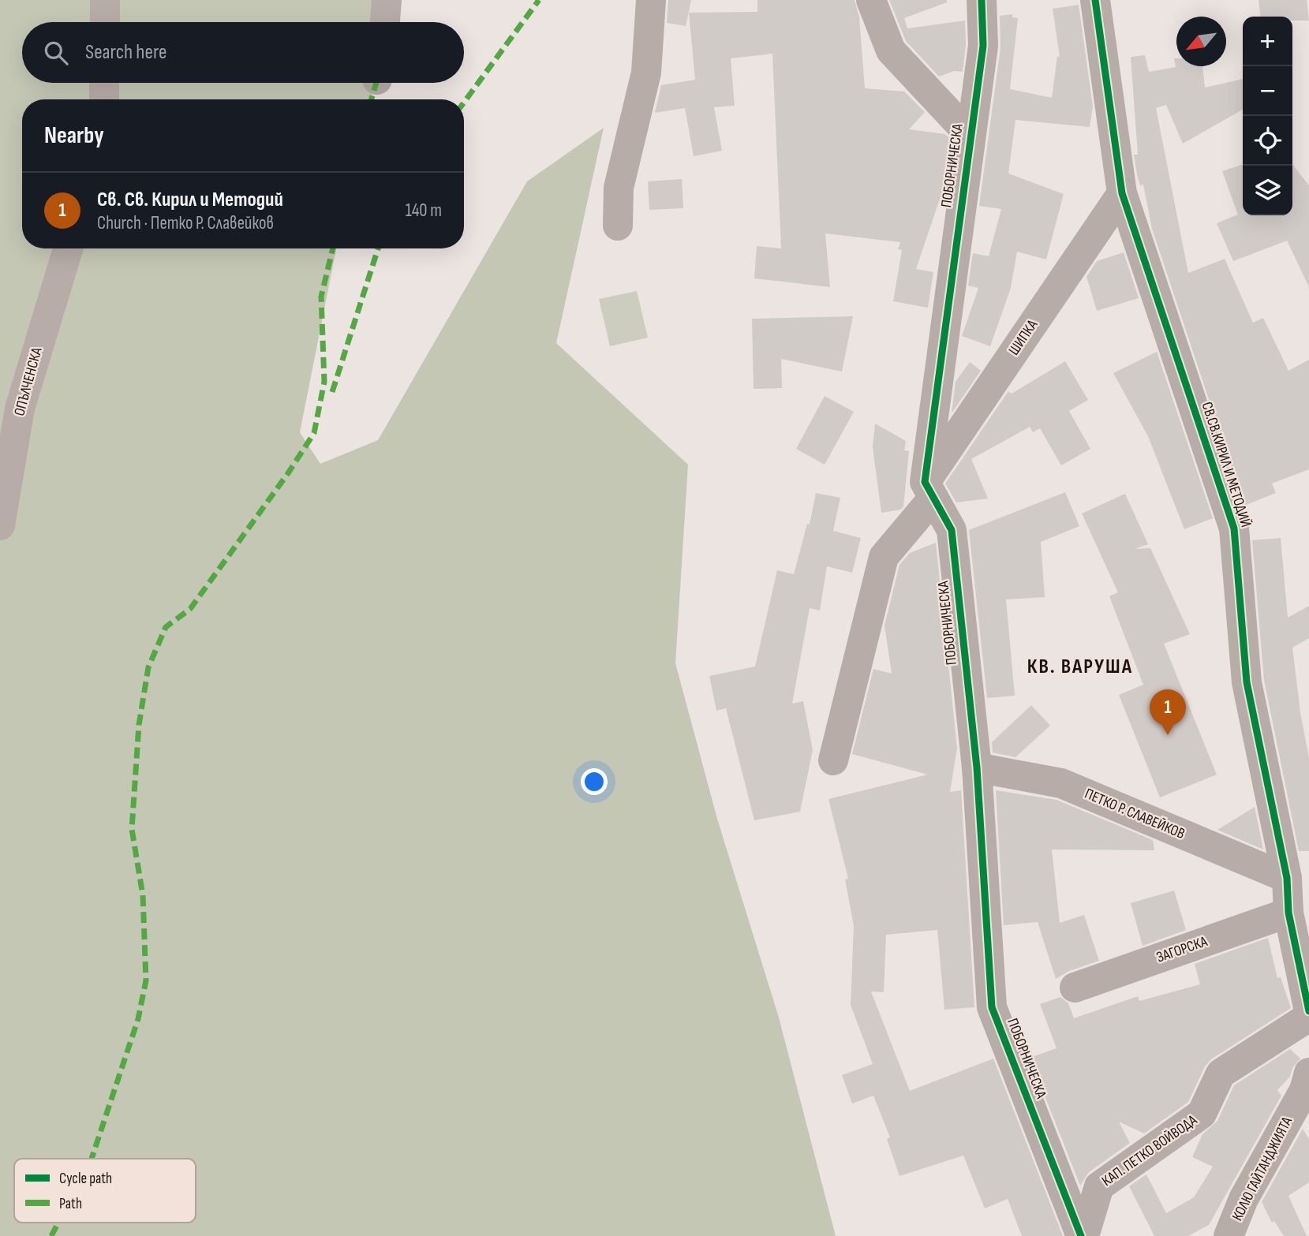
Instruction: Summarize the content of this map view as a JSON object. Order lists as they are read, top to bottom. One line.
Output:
{"streets":{"street":["ПОБОРНИЧЕСКА","ШИПКА","ОПЪЛЧЕНСКА","СВ.СВ.КИРИЛ И МЕТОДИЙ","ПЕТКО Р. СЛАВЕЙКОВ","ЗАГОРСКА","КАП. ПЕТКО ВОЙВОДА","КОЛЮ ГАЙТАНДЖИЯТА"]},"crossings":[["ПОБОРНИЧЕСКА","ШИПКА"],["ПОБОРНИЧЕСКА","ПЕТКО Р. СЛАВЕЙКОВ"],["ПОБОРНИЧЕСКА","КАП. ПЕТКО ВОЙВОДА"],["ШИПКА","СВ.СВ.КИРИЛ И МЕТОДИЙ"],["СВ.СВ.КИРИЛ И МЕТОДИЙ","ПЕТКО Р. СЛАВЕЙКОВ"],["СВ.СВ.КИРИЛ И МЕТОДИЙ","ЗАГОРСКА"]],"districts":["КВ. ВАРУША"],"legend":["Cycle path","Path"],"north":"bottom left","page":{"map_buttons":["+","−"],"search":"Search here","heading":"Nearby","list":[{"mark":"1","name":"Св. Св. Кирил и Методий","note":"Church · Петко Р. Славейков","value":"140 m"}],"pins":"1"}}
